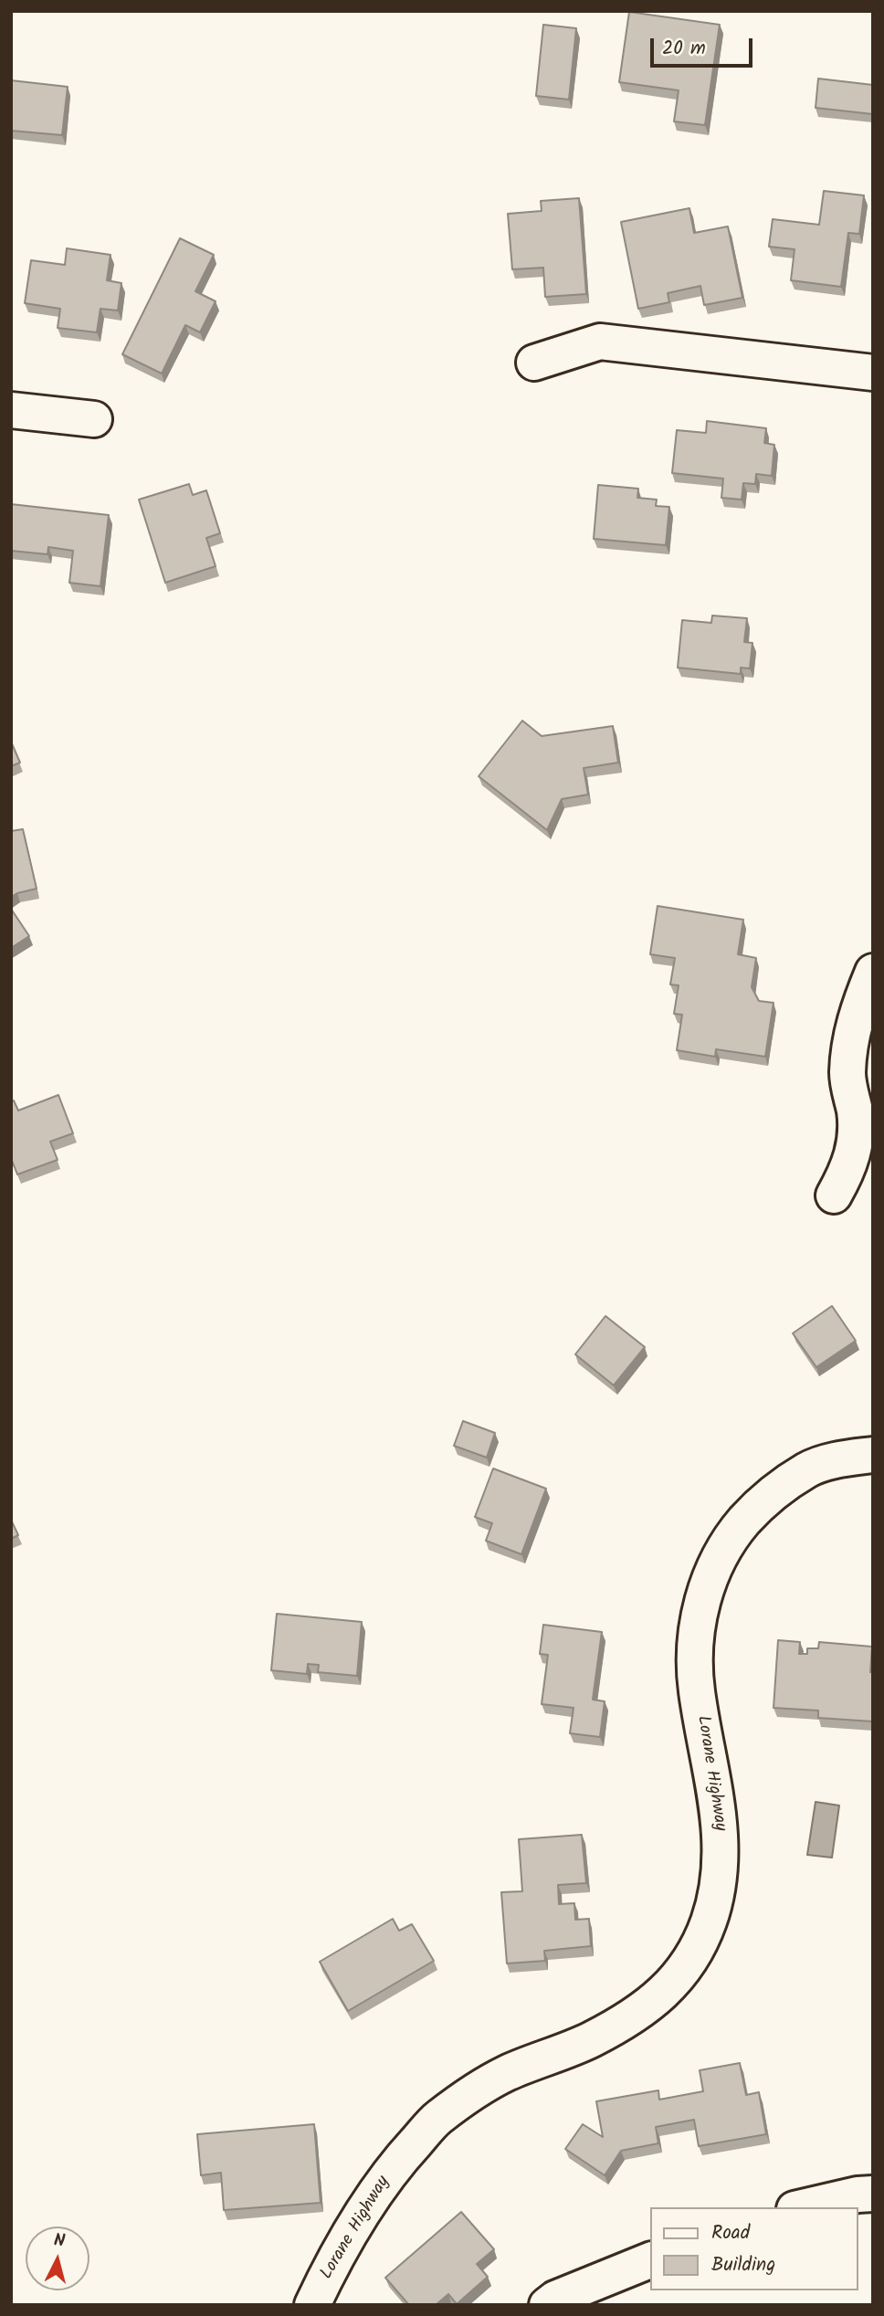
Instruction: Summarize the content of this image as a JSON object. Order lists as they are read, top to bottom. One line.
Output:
{"streets":{"street":["Lorane Highway"]},"legend":["Road","Building"],"scale_bar":"20 m","north":"top"}
